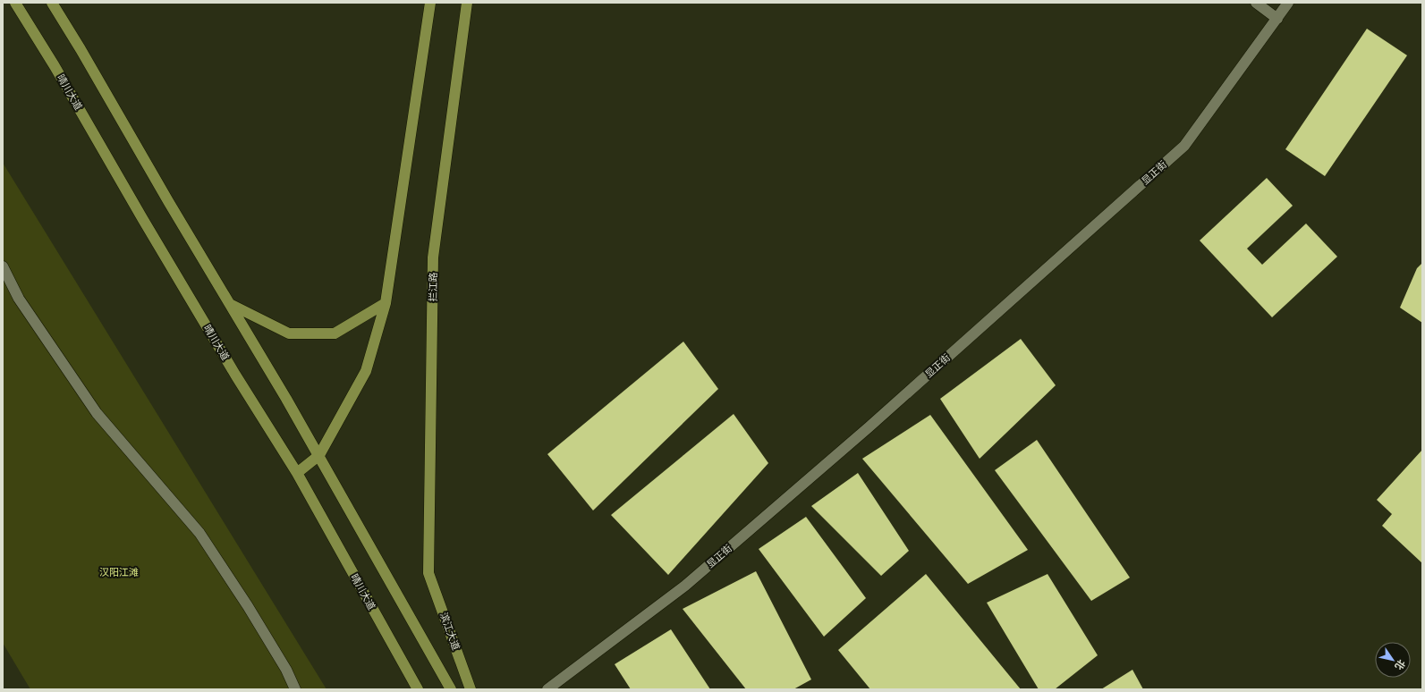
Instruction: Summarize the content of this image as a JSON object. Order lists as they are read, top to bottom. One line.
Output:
{"streets":{"main road":["晴川大道","拦江路","滨江大道"],"street":["显正街"]},"crossings":[["拦江路","滨江大道"]],"parks":["汉阳江滩"],"north":"bottom right"}
